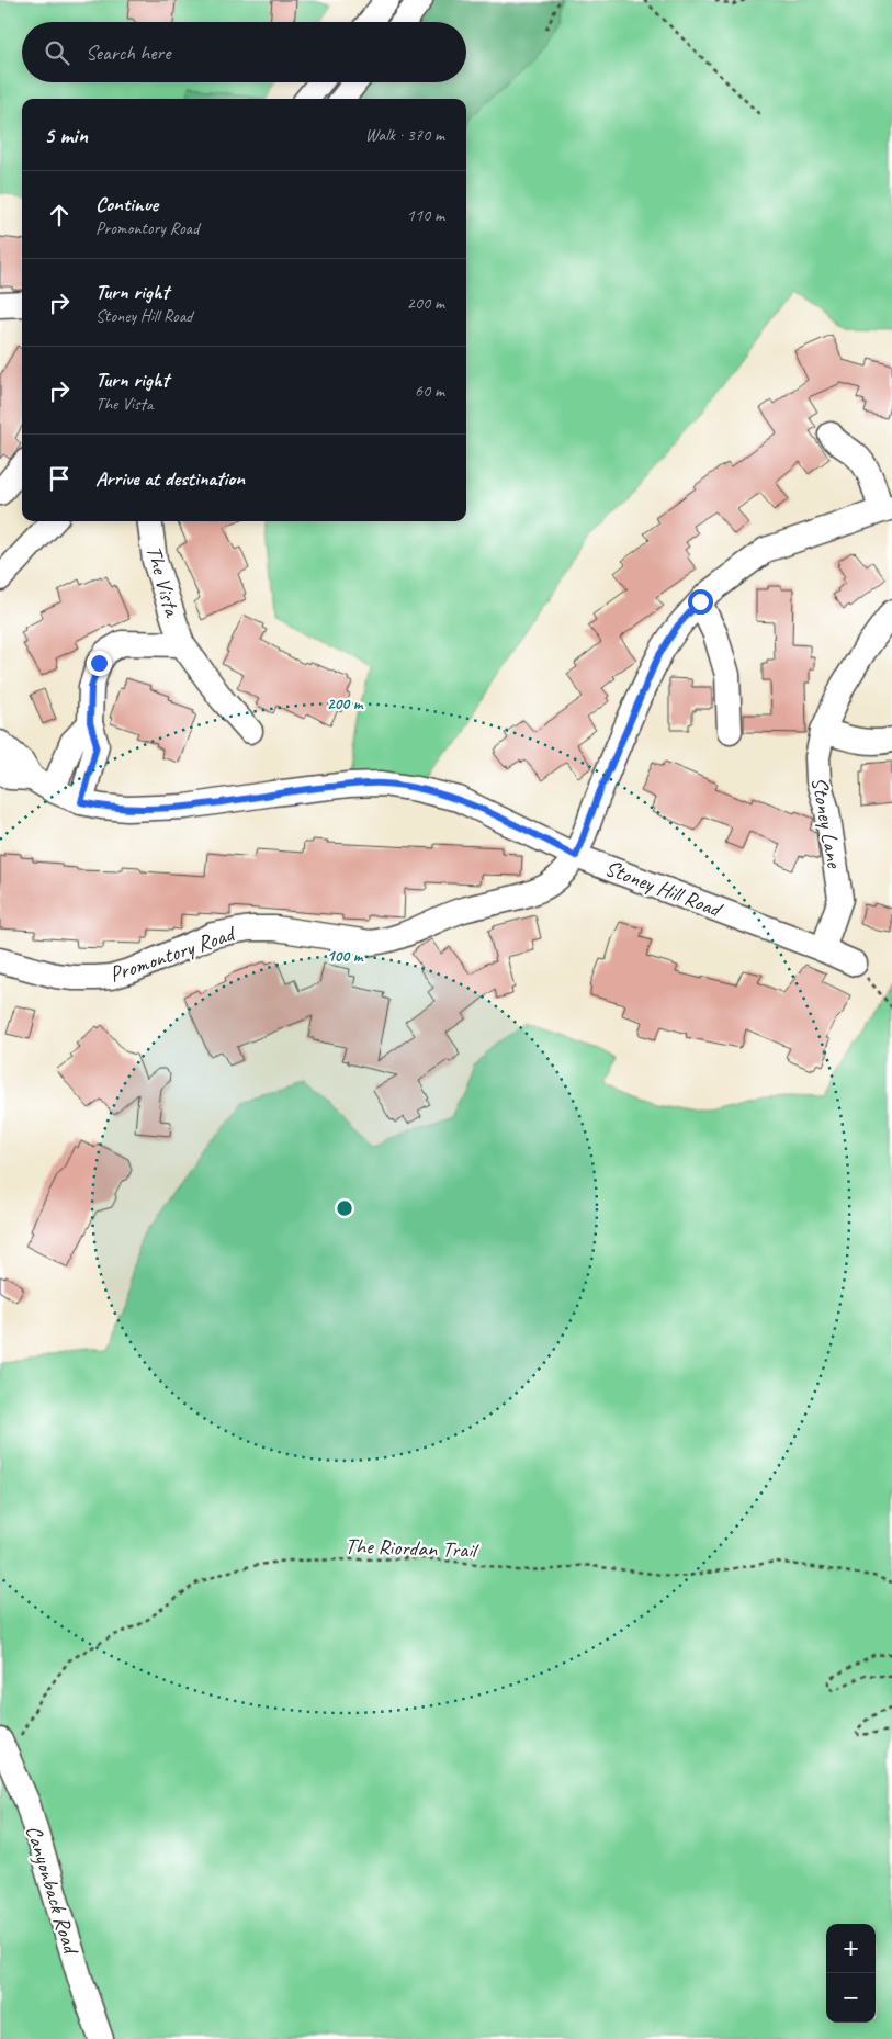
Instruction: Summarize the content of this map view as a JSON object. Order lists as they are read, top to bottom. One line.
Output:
{"streets":{"street":["The Vista","Stoney Lane","Stoney Hill Road","Promontory Road","Canyonback Road"],"path":["The Riordan Trail"]},"crossings":[["The Vista","Stoney Hill Road"],["Stoney Lane","Stoney Hill Road"],["Stoney Hill Road","Promontory Road"],["The Riordan Trail","Canyonback Road"]],"page":{"search":"Search here","heading":["5 min","Walk · 370 m"],"list":[["Continue","Promontory Road","110 m"],["Turn right","Stoney Hill Road","200 m"],["Turn right","The Vista","60 m"],"Arrive at destination"],"map_buttons":["+","−"]},"rings":["200 m","100 m"]}
